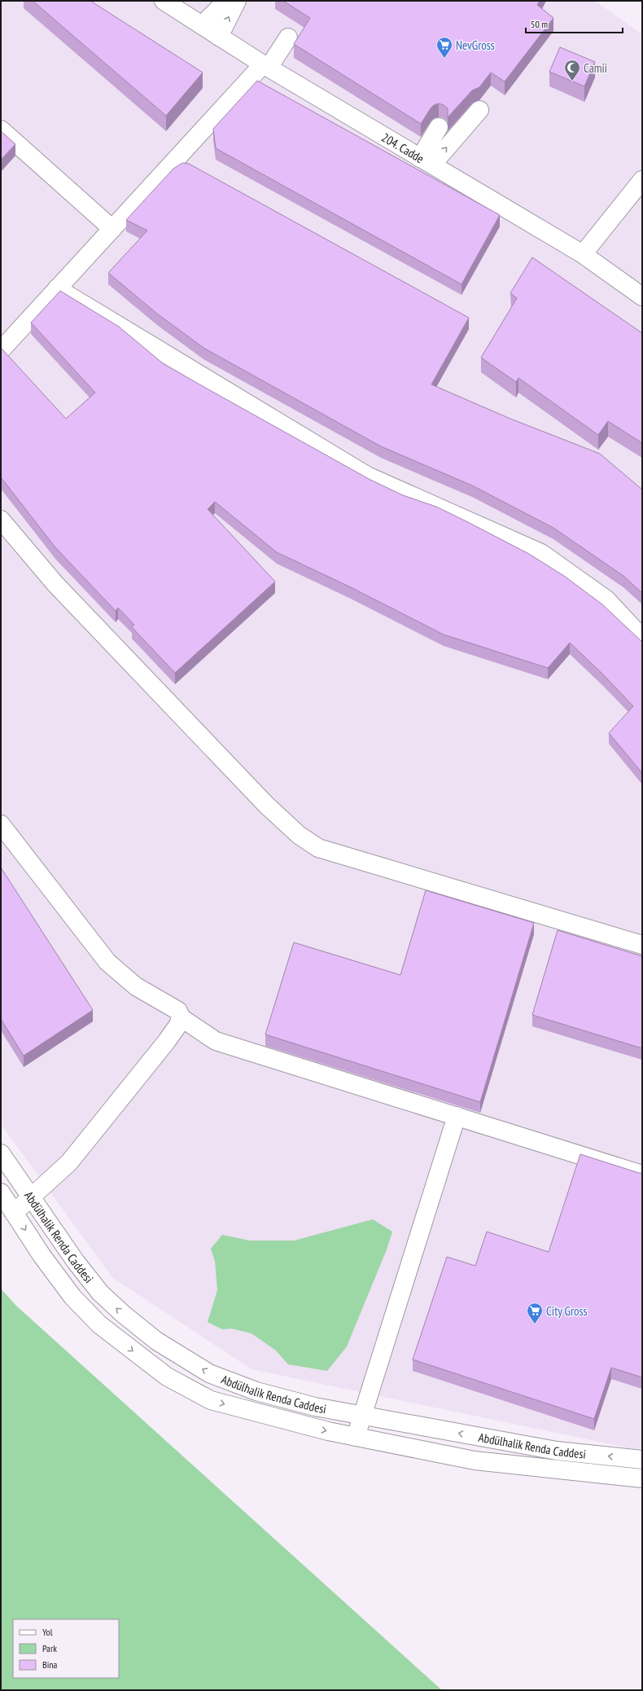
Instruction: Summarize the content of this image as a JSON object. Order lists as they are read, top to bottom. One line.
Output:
{"streets":{"street":["204. Cadde","Abdülhalik Renda Caddesi"]},"places":{"supermarket":["NevGross","City Gross"],"mosque":["Camii"]},"legend":["Yol","Park","Bina"],"scale_bar":"50 m"}
